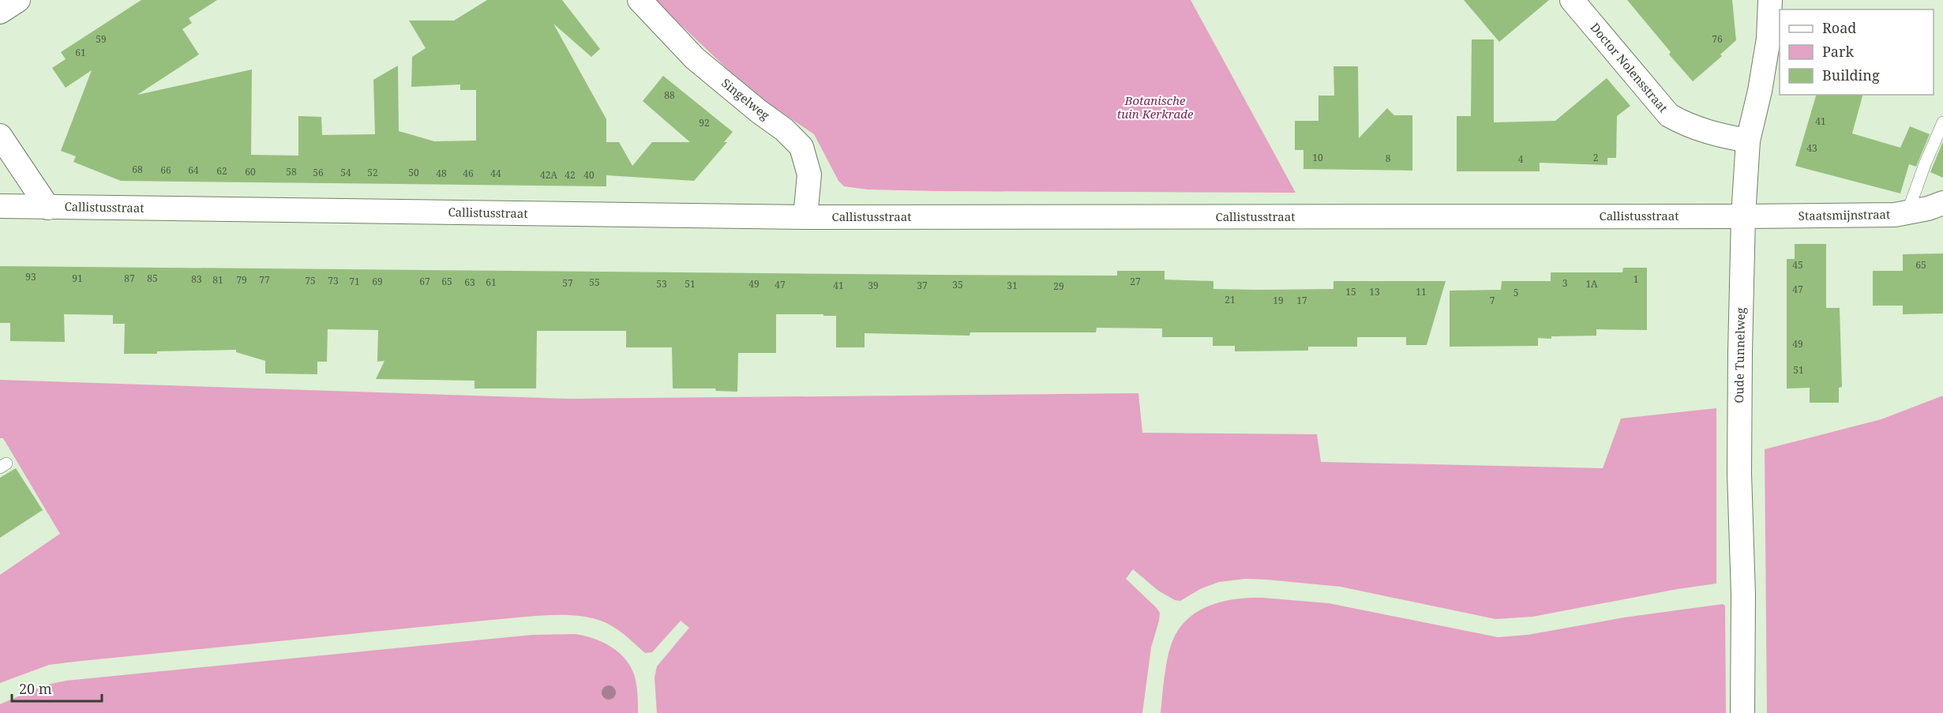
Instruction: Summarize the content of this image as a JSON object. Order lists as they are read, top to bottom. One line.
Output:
{"streets":{"street":["Doctor Nolensstraat","Singelweg","Callistusstraat","Staatsmijnstraat","Oude Tunnelweg"]},"crossings":[["Doctor Nolensstraat","Oude Tunnelweg"],["Singelweg","Callistusstraat"],["Callistusstraat","Staatsmijnstraat"],["Callistusstraat","Oude Tunnelweg"],["Staatsmijnstraat","Oude Tunnelweg"]],"parks":["Botanische tuin Kerkrade"],"house_numbers":["59","76","61","88","41","92","43","10","2","8","4","68","66","64","62","60","58","56","54","52","50","48","46","44","42A","42","40","45","65","93","91","87","85","83","1","81","79","77","75","73","71","69","67","65","27","63","61","55","57","3","53","51","49","1A","47","35","41","39","37","31","29","47","15","13","11","5","21","19","17","7","49","51"],"legend":["Road","Park","Building"],"scale_bar":"20 m"}
